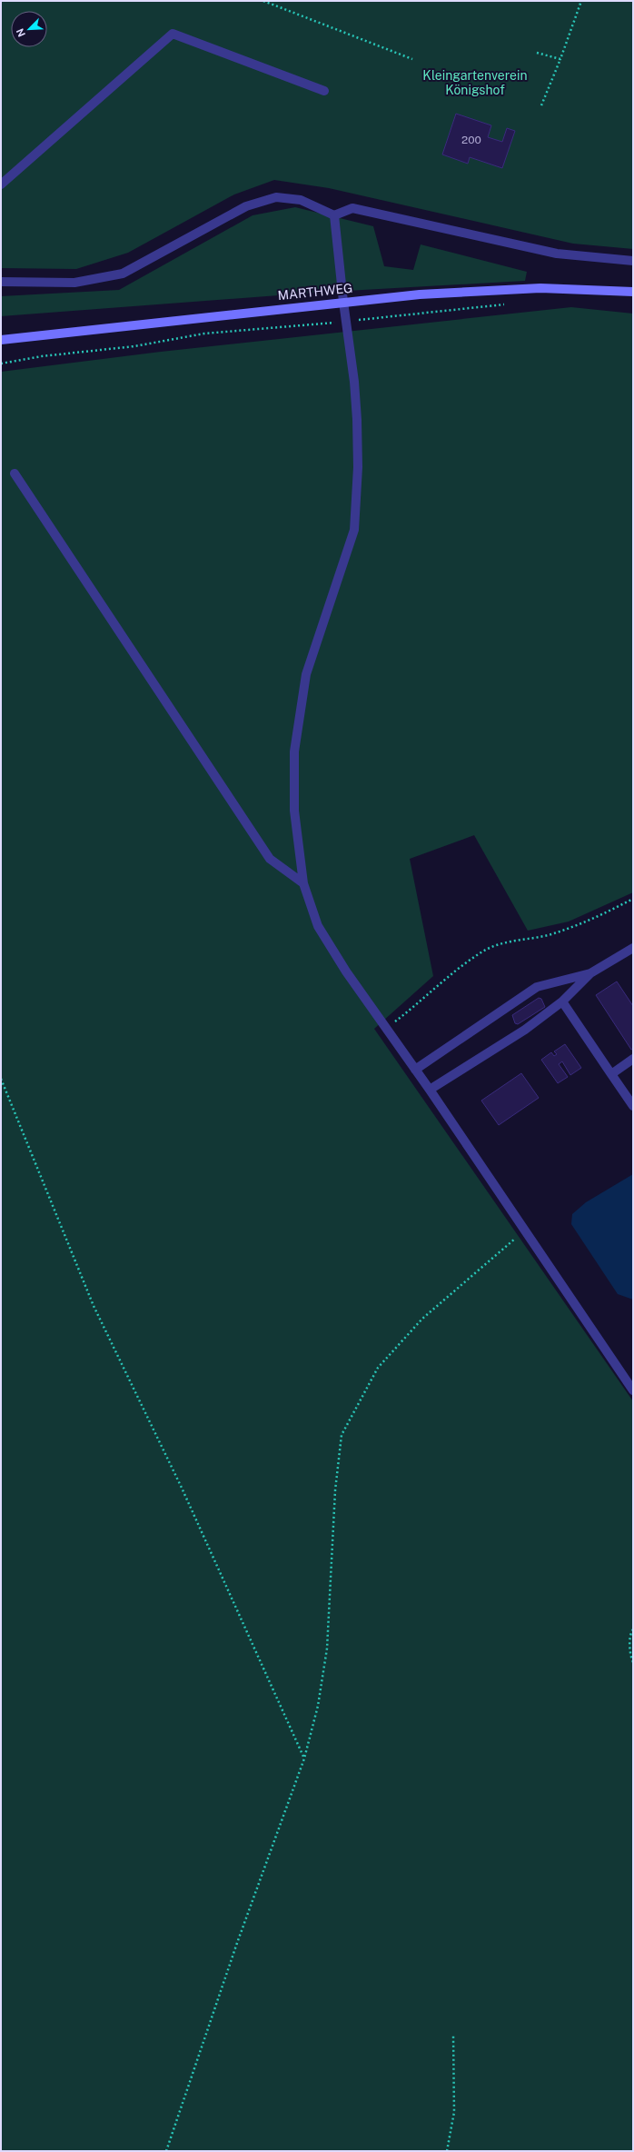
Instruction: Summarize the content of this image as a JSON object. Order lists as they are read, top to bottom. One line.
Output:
{"streets":{"main road":["MARTHWEG"]},"parks":["Kleingartenverein Königshof"],"house_numbers":["200"],"north":"bottom left"}
